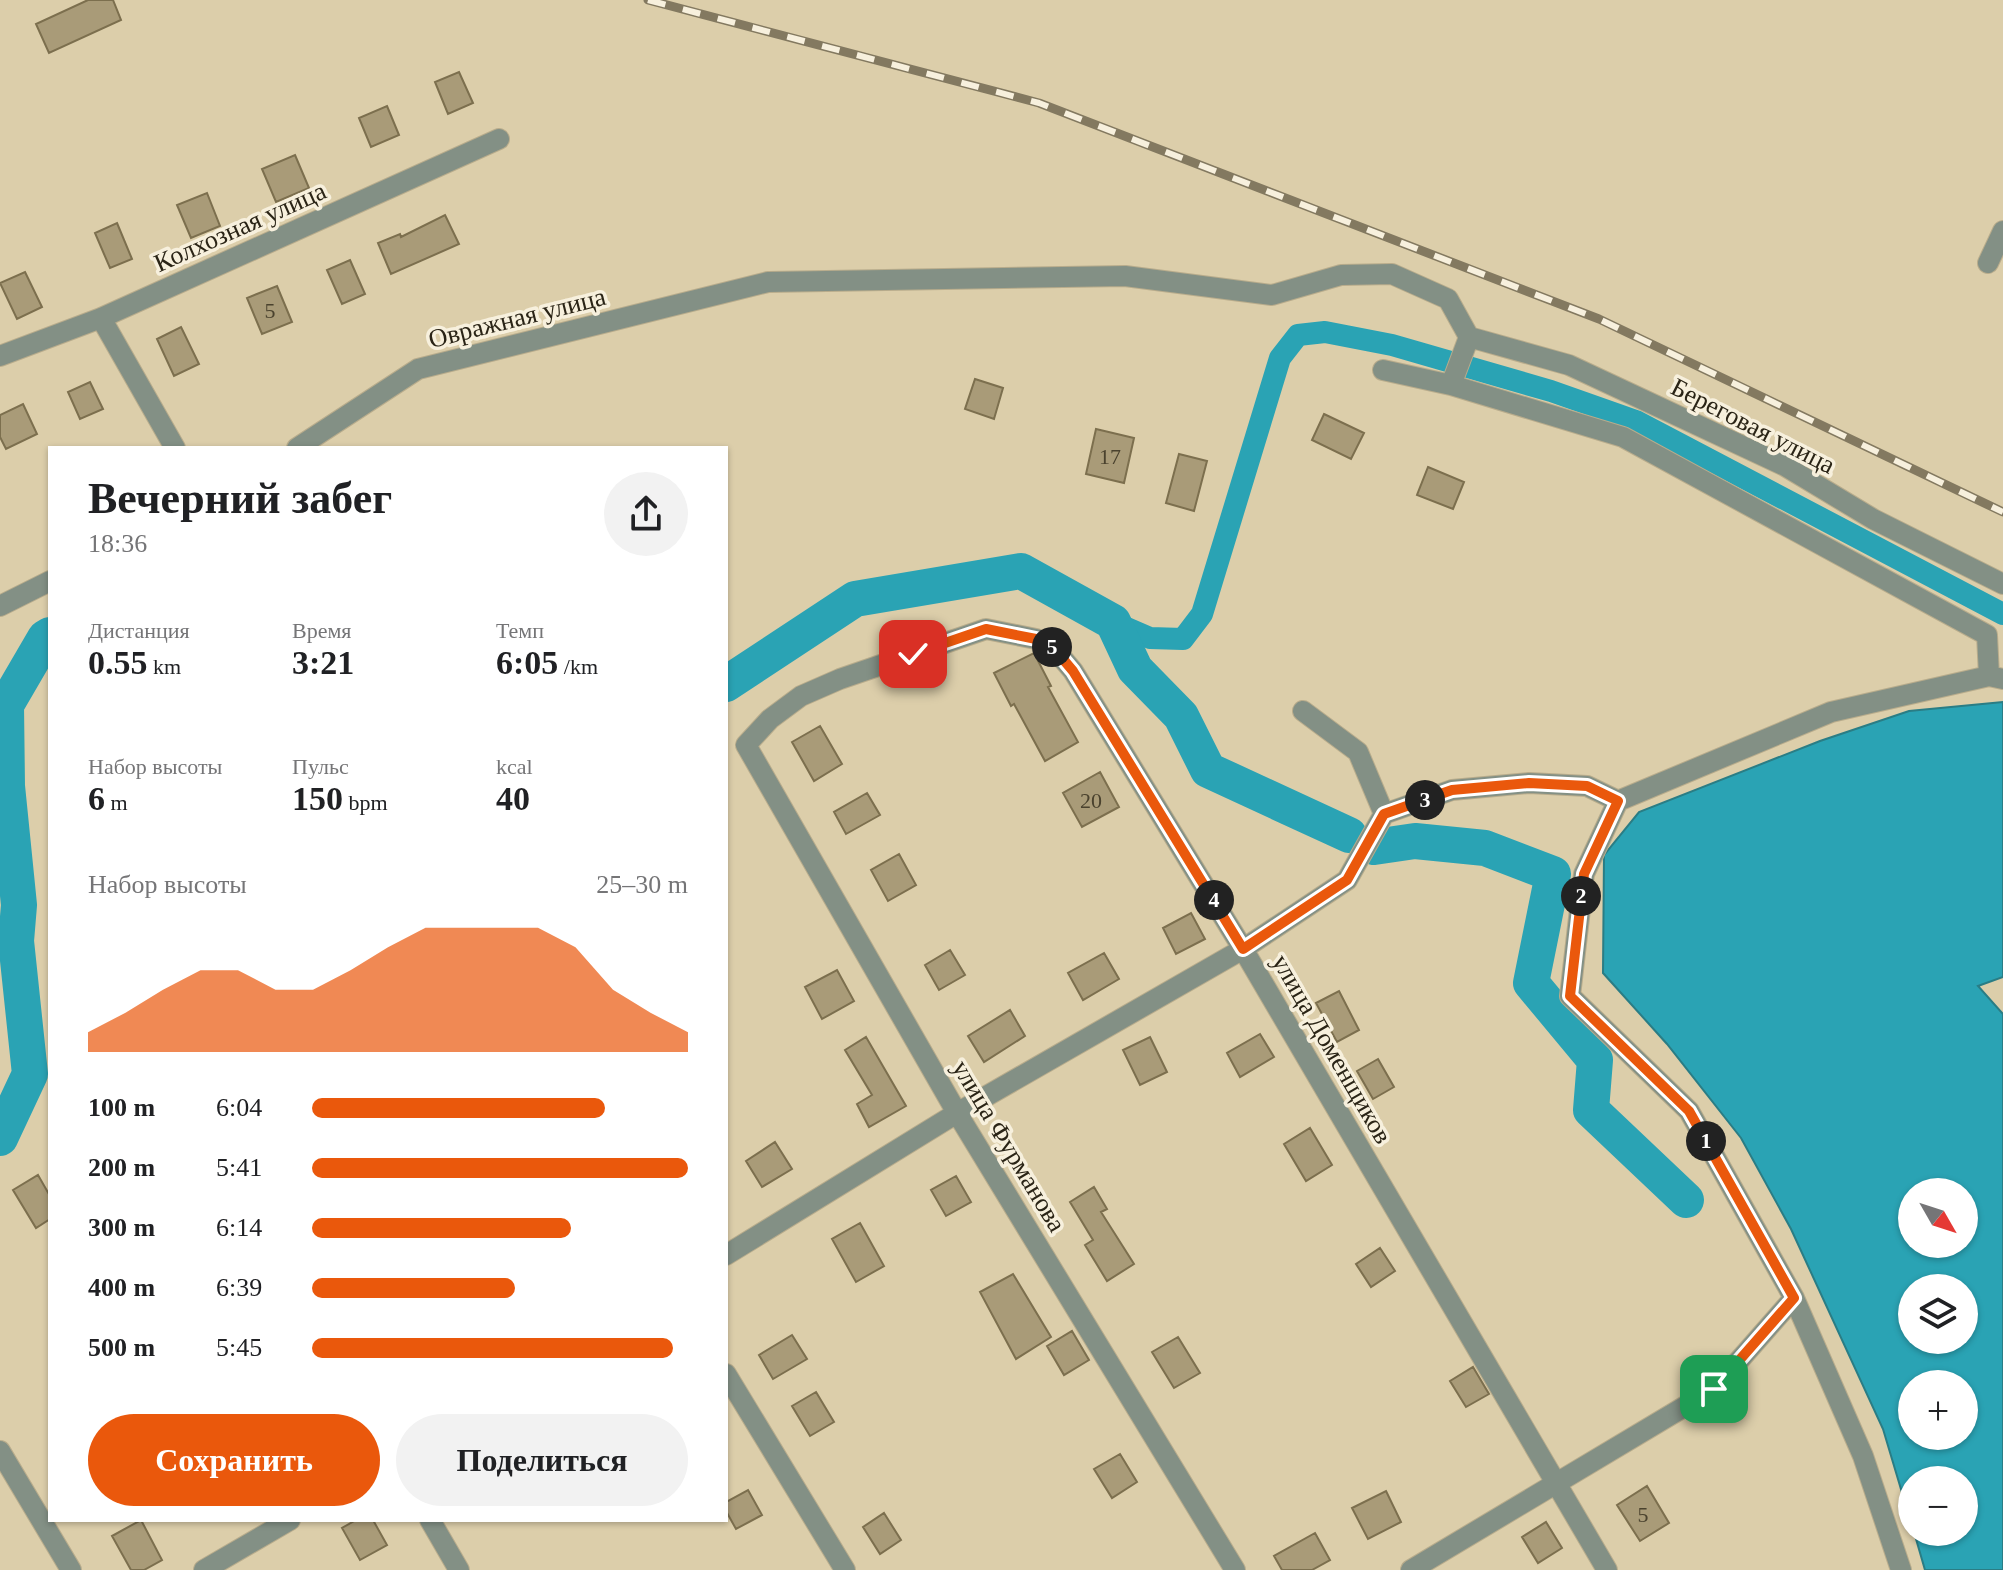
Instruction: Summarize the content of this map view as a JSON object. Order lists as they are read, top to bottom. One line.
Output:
{"streets":{"street":["Колхозная улица","Овражная улица","Береговая улица","улица Доменщиков","улица Фурманова"]},"crossings":[["Овражная улица","Береговая улица"],["улица Доменщиков","улица Фурманова"]],"house_numbers":["5","17","20","5"],"north":"bottom right","page":{"heading":["Вечерний забег","18:36"],"stats":[["Дистанция","0.55 km"],["Время","3:21"],["Темп","6:05 /km"],["Набор высоты","6 m"],["Пульс","150 bpm"],["kcal","40"]],"pins":["5","3","2","4","1"],"chart":["Набор высоты","25–30 m"],"list":[{"name":"100 m","note":"6:04"},{"name":"200 m","note":"5:41"},{"name":"300 m","note":"6:14"},{"name":"400 m","note":"6:39"},{"name":"500 m","note":"5:45"}],"map_buttons":["+","−"],"buttons":["Сохранить","Поделиться"]}}
